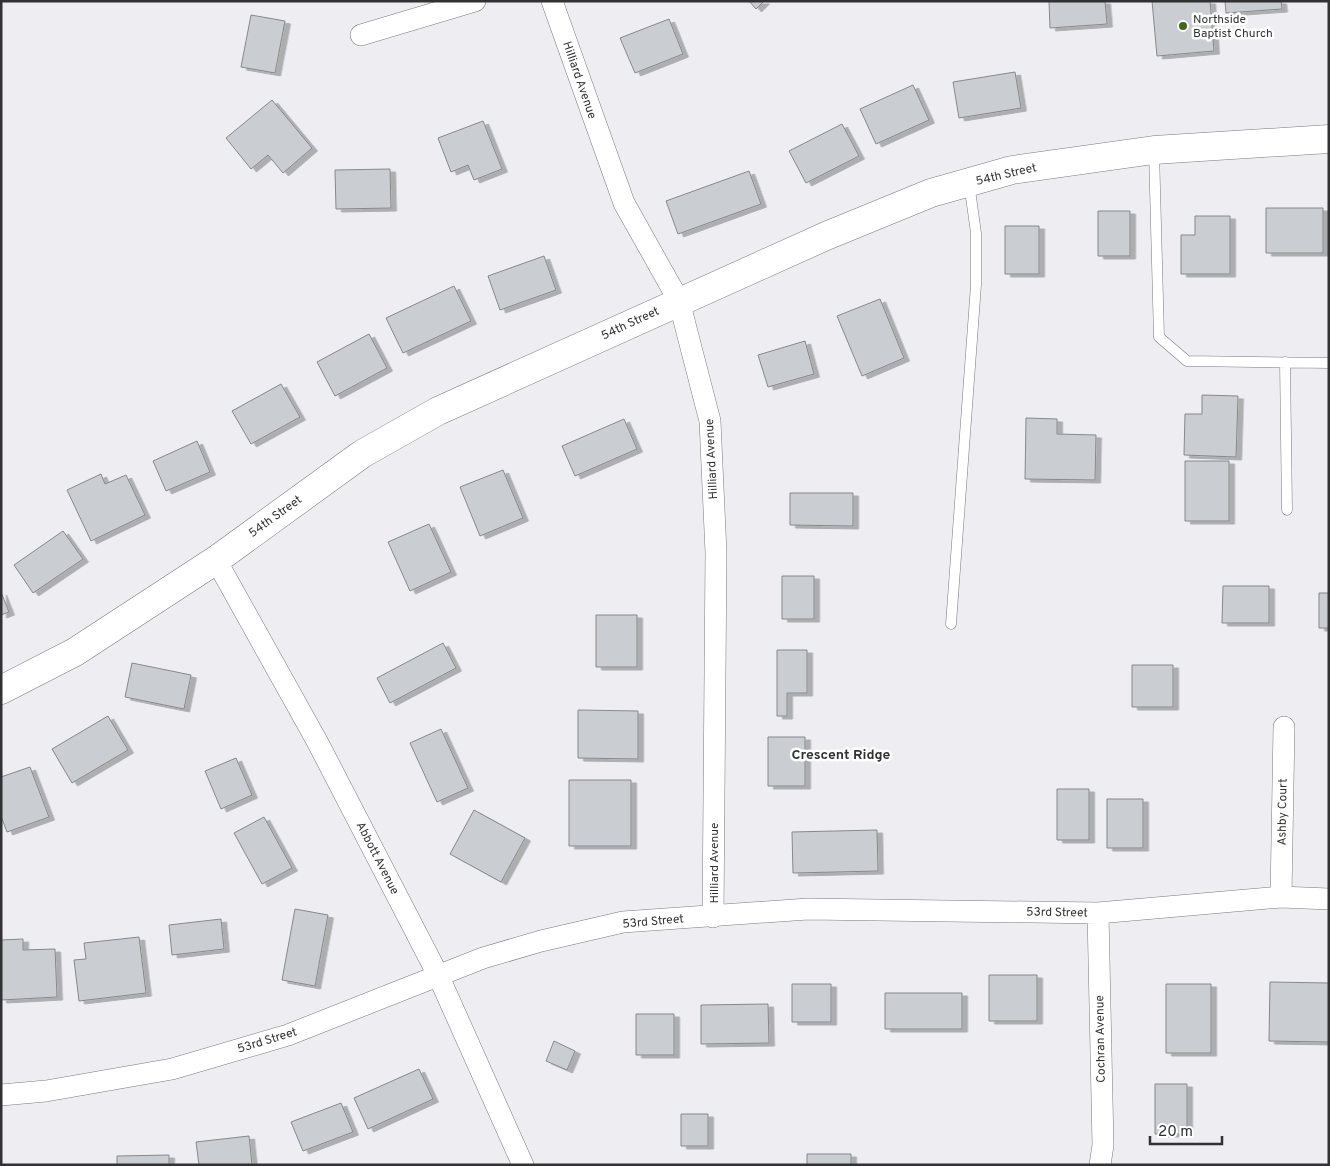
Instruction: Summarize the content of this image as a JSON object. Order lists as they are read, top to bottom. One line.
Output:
{"streets":{"main road":["54th Street"],"street":["Hilliard Avenue","Ashby Court","Abbott Avenue","53rd Street","Cochran Avenue"]},"crossings":[["Hilliard Avenue","54th Street"],["Hilliard Avenue","53rd Street"],["54th Street","Abbott Avenue"],["Ashby Court","53rd Street"],["Abbott Avenue","53rd Street"],["53rd Street","Cochran Avenue"]],"districts":["Crescent Ridge"],"places":["Northside Baptist Church"],"scale_bar":"20 m"}
